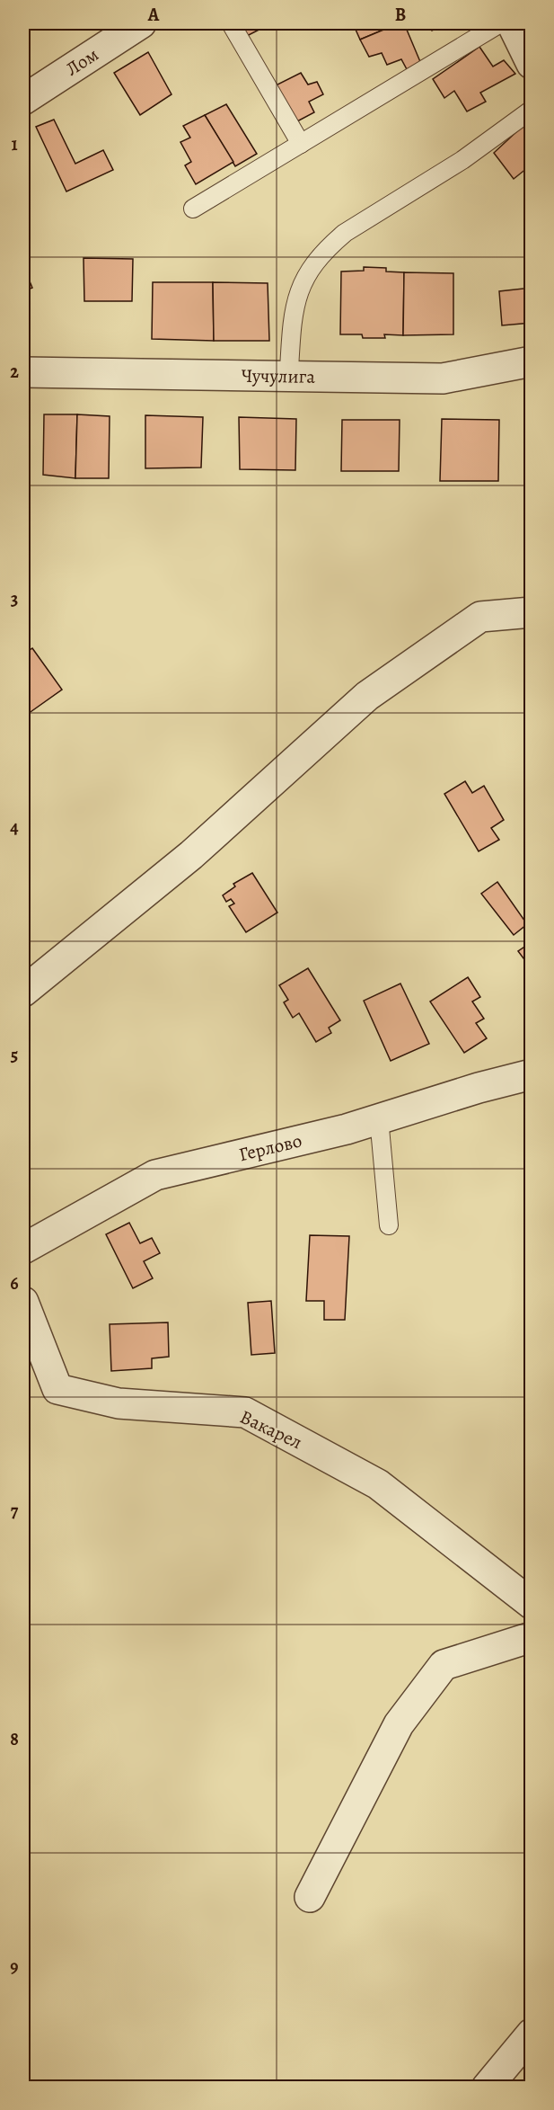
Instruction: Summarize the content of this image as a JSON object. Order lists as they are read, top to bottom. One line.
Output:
{"streets":{"street":["Лом","Чучулига","Герлово","Вакарел"]},"grid":{"columns":["A","B"],"rows":["1","2","3","4","5","6","7","8","9"]}}
